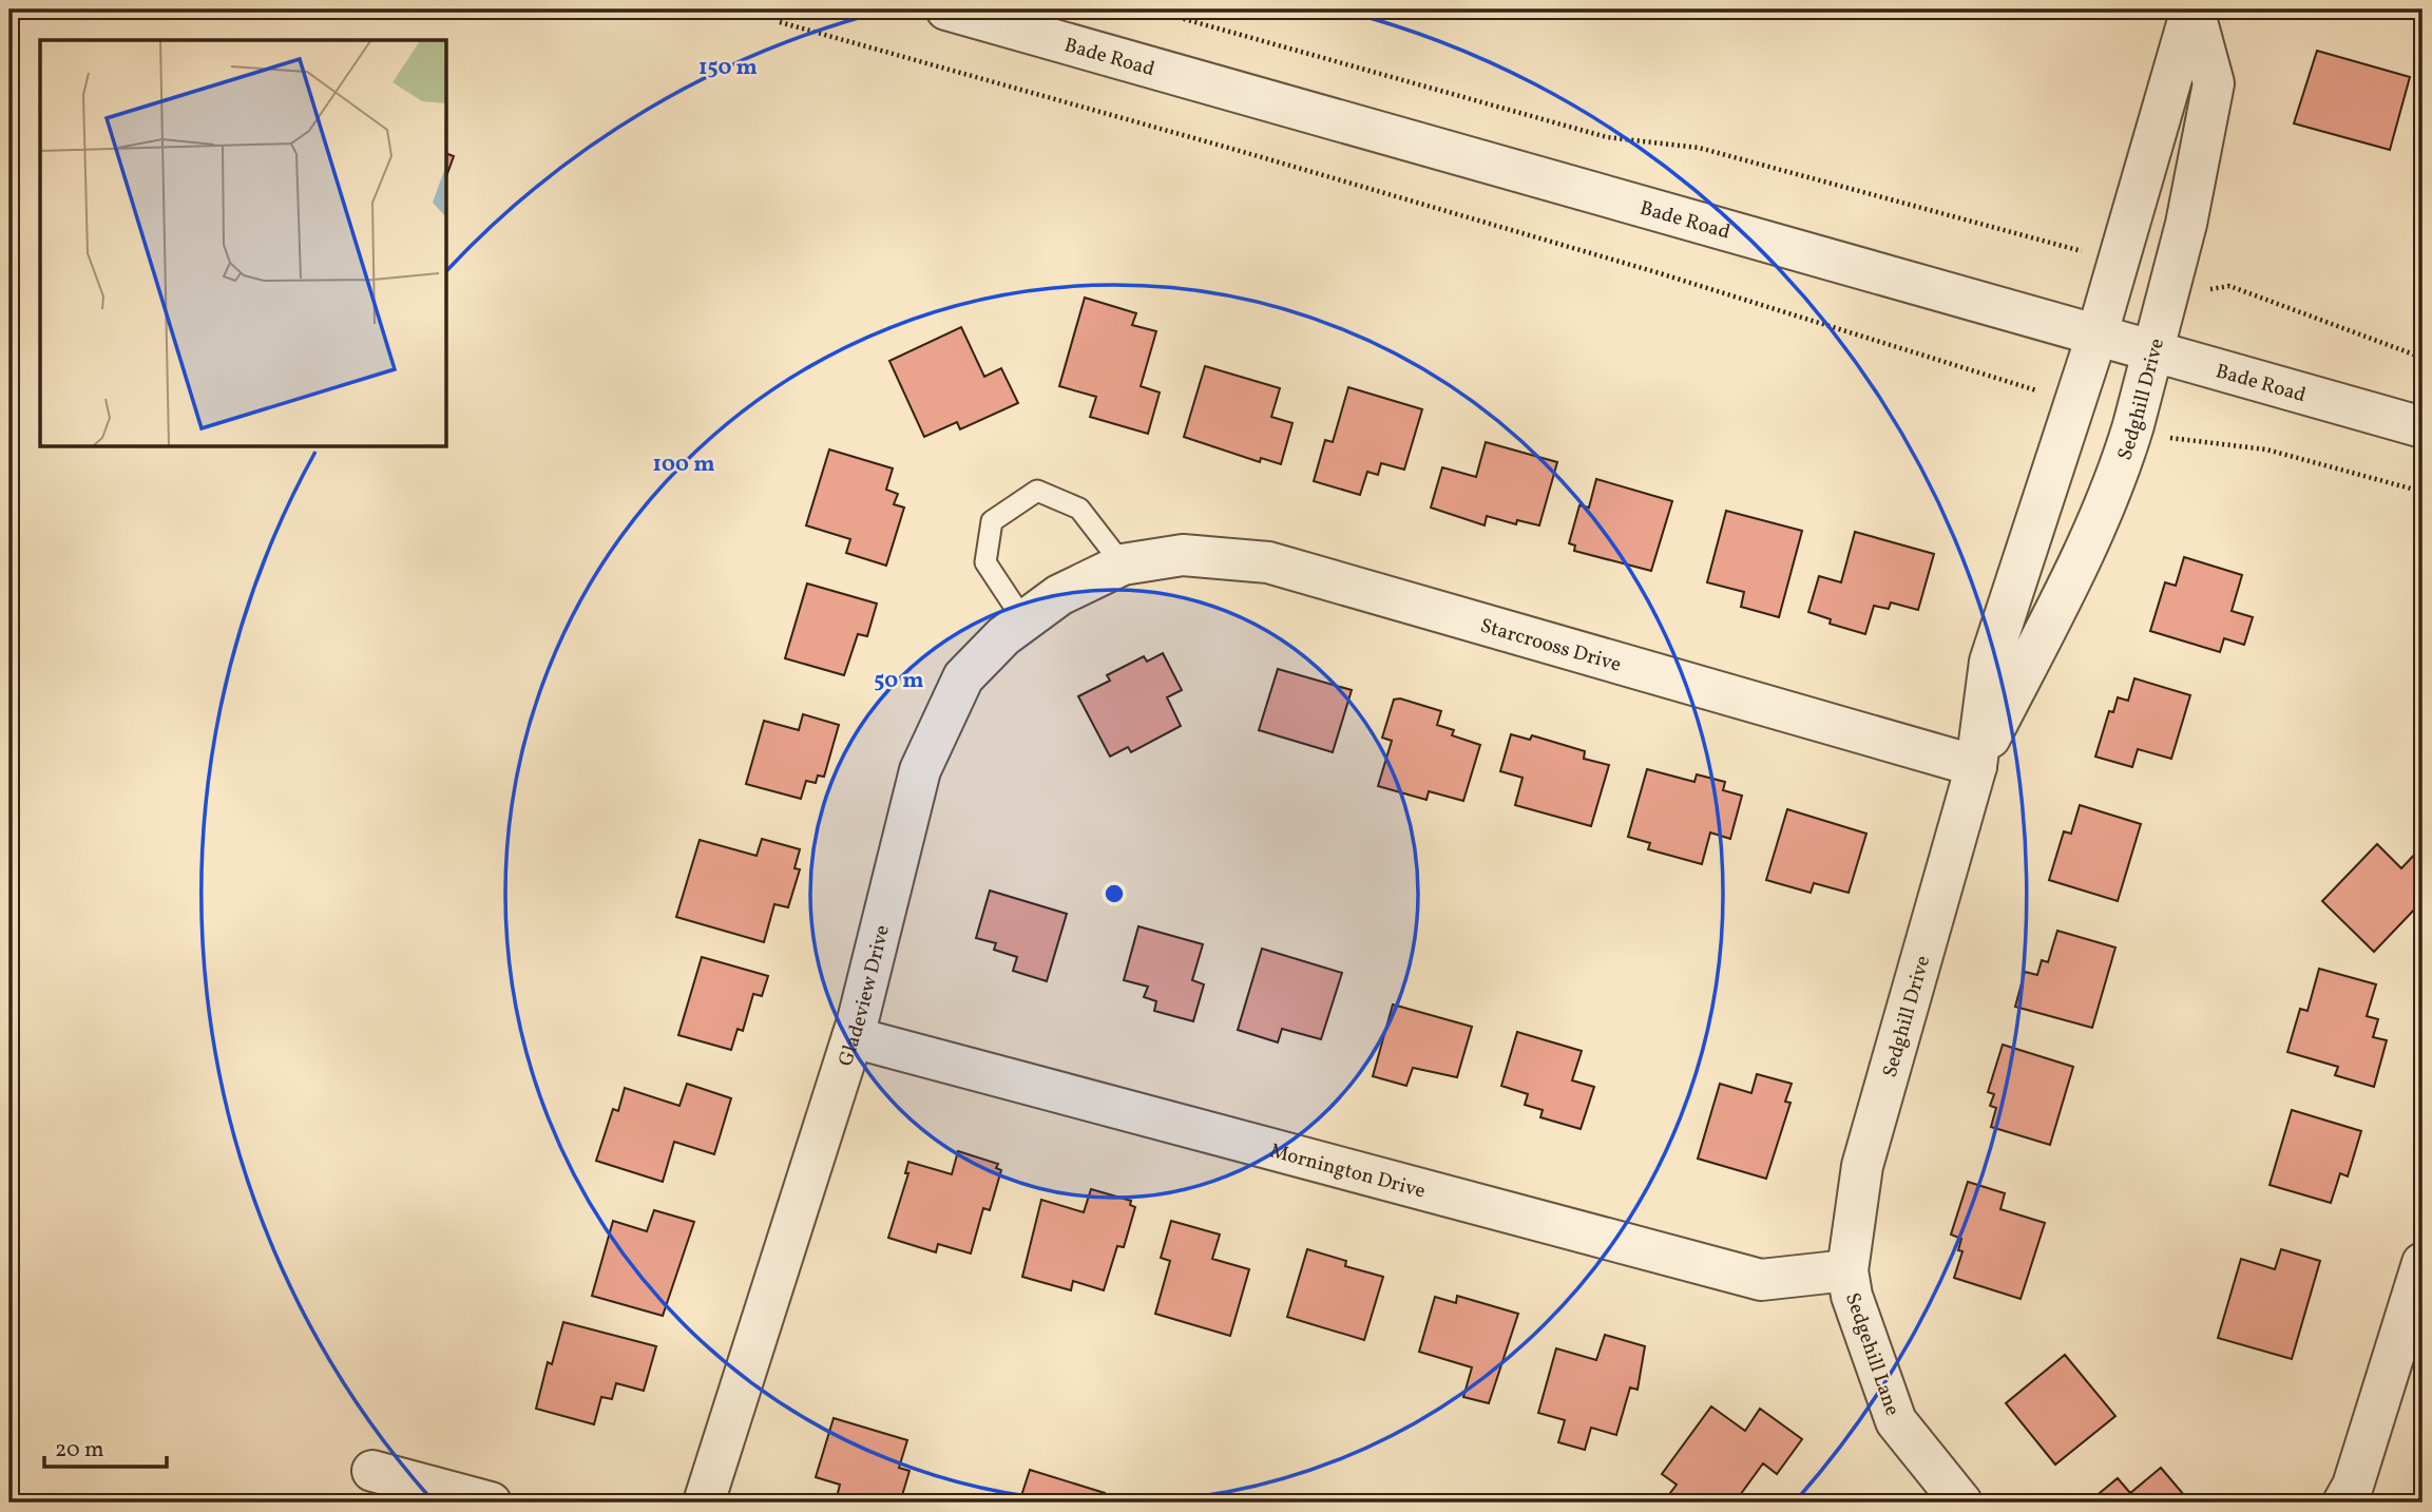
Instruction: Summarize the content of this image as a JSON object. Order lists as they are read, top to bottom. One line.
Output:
{"streets":{"street":["Bade Road","Sedghill Drive","Starcrooss Drive","Gladeview Drive","Mornington Drive","Sedgehill Lane"]},"crossings":[["Bade Road","Sedghill Drive"],["Sedghill Drive","Starcrooss Drive"],["Sedghill Drive","Mornington Drive"],["Sedghill Drive","Sedgehill Lane"],["Starcrooss Drive","Gladeview Drive"],["Gladeview Drive","Mornington Drive"],["Mornington Drive","Sedgehill Lane"]],"scale_bar":"20 m","rings":["150 m","100 m","50 m"]}
